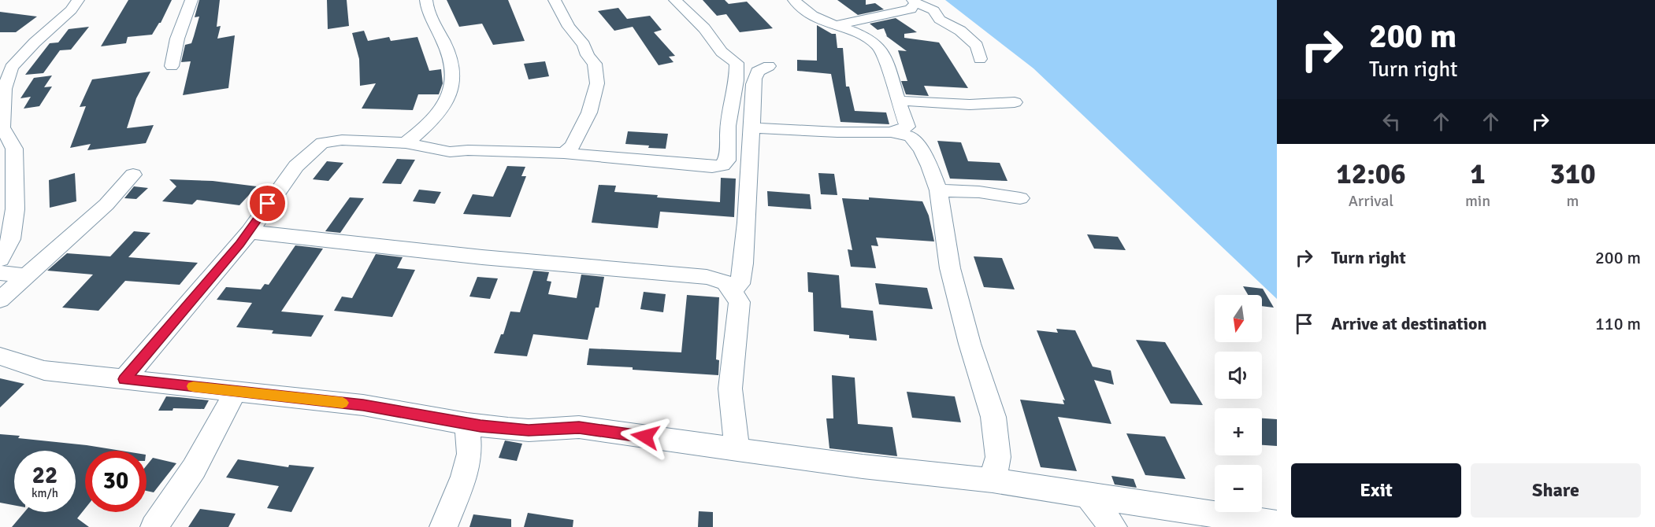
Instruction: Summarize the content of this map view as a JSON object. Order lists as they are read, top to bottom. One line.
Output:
{"north":"bottom","page":{"turn":["200 m","Turn right"],"eta":["12:06","Arrival","1","min","310","m"],"list":[{"name":"Turn right","value":"200 m"},{"name":"Arrive at destination","value":"110 m"}],"map_buttons":["+","−"],"speed":"22 km/h","limit":"30","buttons":["Exit","Share"]}}
